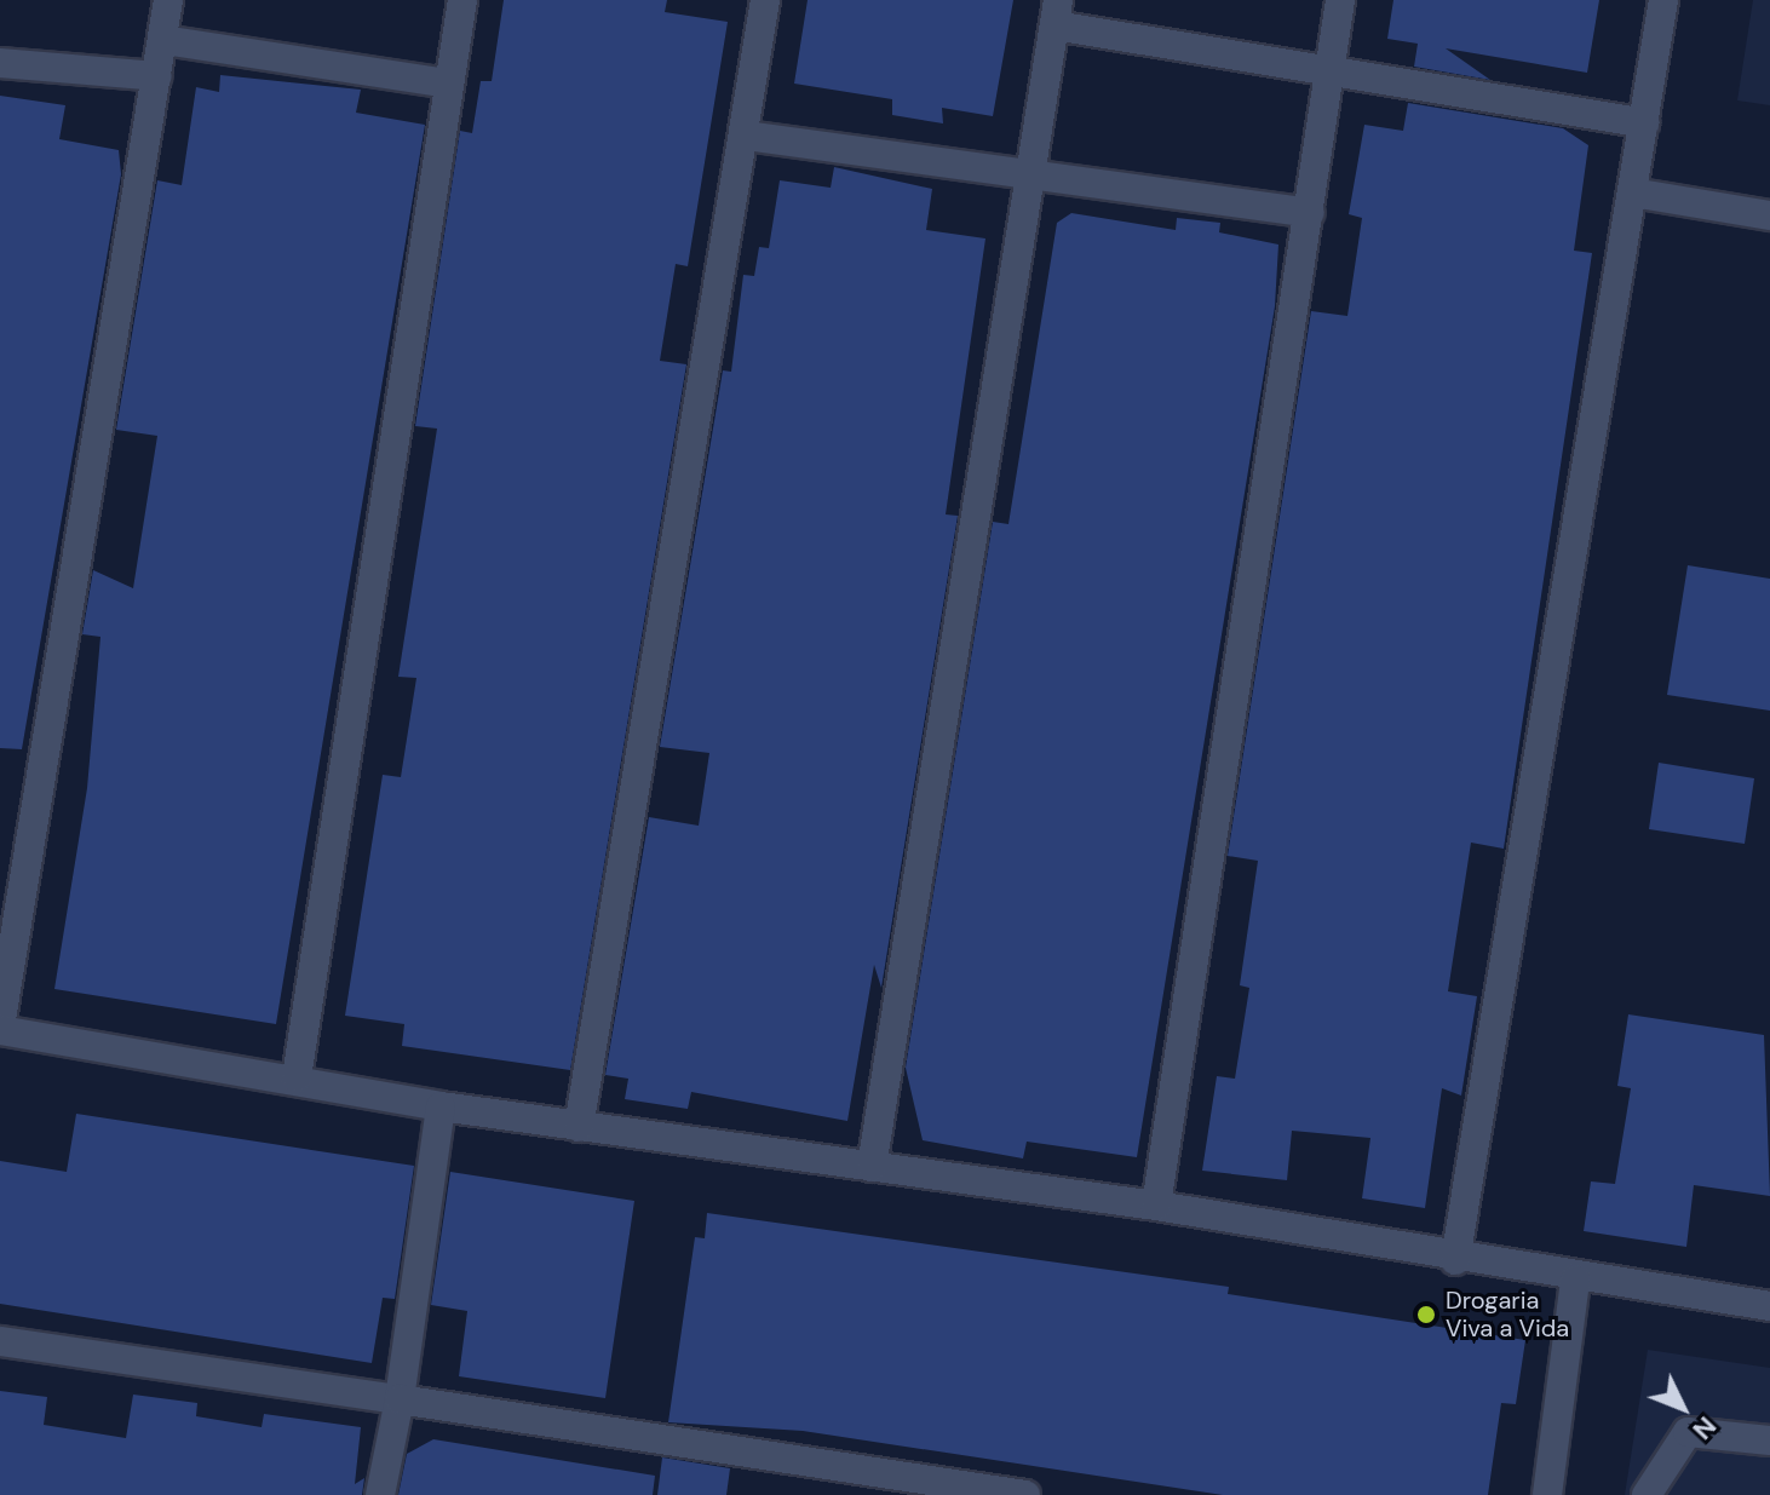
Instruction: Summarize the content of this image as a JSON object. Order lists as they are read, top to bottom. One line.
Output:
{"places":["Drogaria Viva a Vida"],"north":"bottom right"}
